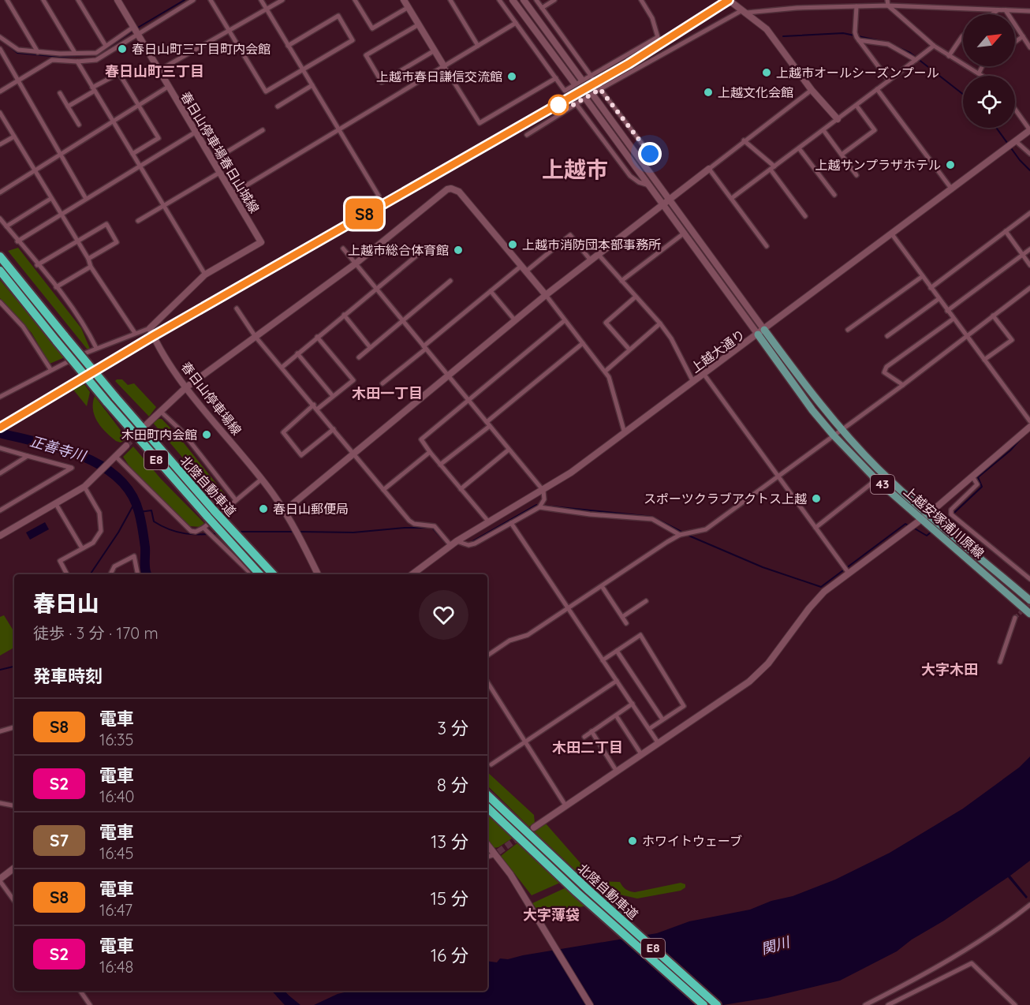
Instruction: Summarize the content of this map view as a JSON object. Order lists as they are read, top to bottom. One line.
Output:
{"streets":{"highway":["E8","北陸自動車道"],"main road":["43","上越安塚浦川原線"],"street":["春日山停車場春日山城線","上越大通り","春日山停車場線"]},"crossings":[["上越大通り","上越安塚浦川原線"]],"districts":["春日山町三丁目","上越市","木田一丁目","大字木田","木田二丁目","大字薄袋"],"water":["正善寺川","関川"],"places":["春日山町三丁目町内会館","上越市オールシーズンプール","上越市春日謙信交流館","上越文化会館","上越サンプラザホテル","上越市消防団本部事務所","上越市総合体育館","木田町内会館","スポーツクラブアクトス上越","春日山郵便局","ホワイトウェーブ"],"north":"top right","page":{"on_map":"S8","heading":[["春日山","徒歩 · 3 分 · 170 m"],"発車時刻"],"list":[{"mark":"S8","name":"電車","note":"16:35","value":"3 分"},{"mark":"S2","name":"電車","note":"16:40","value":"8 分"},{"mark":"S7","name":"電車","note":"16:45","value":"13 分"},{"mark":"S8","name":"電車","note":"16:47","value":"15 分"},{"mark":"S2","name":"電車","note":"16:48","value":"16 分"}]}}
